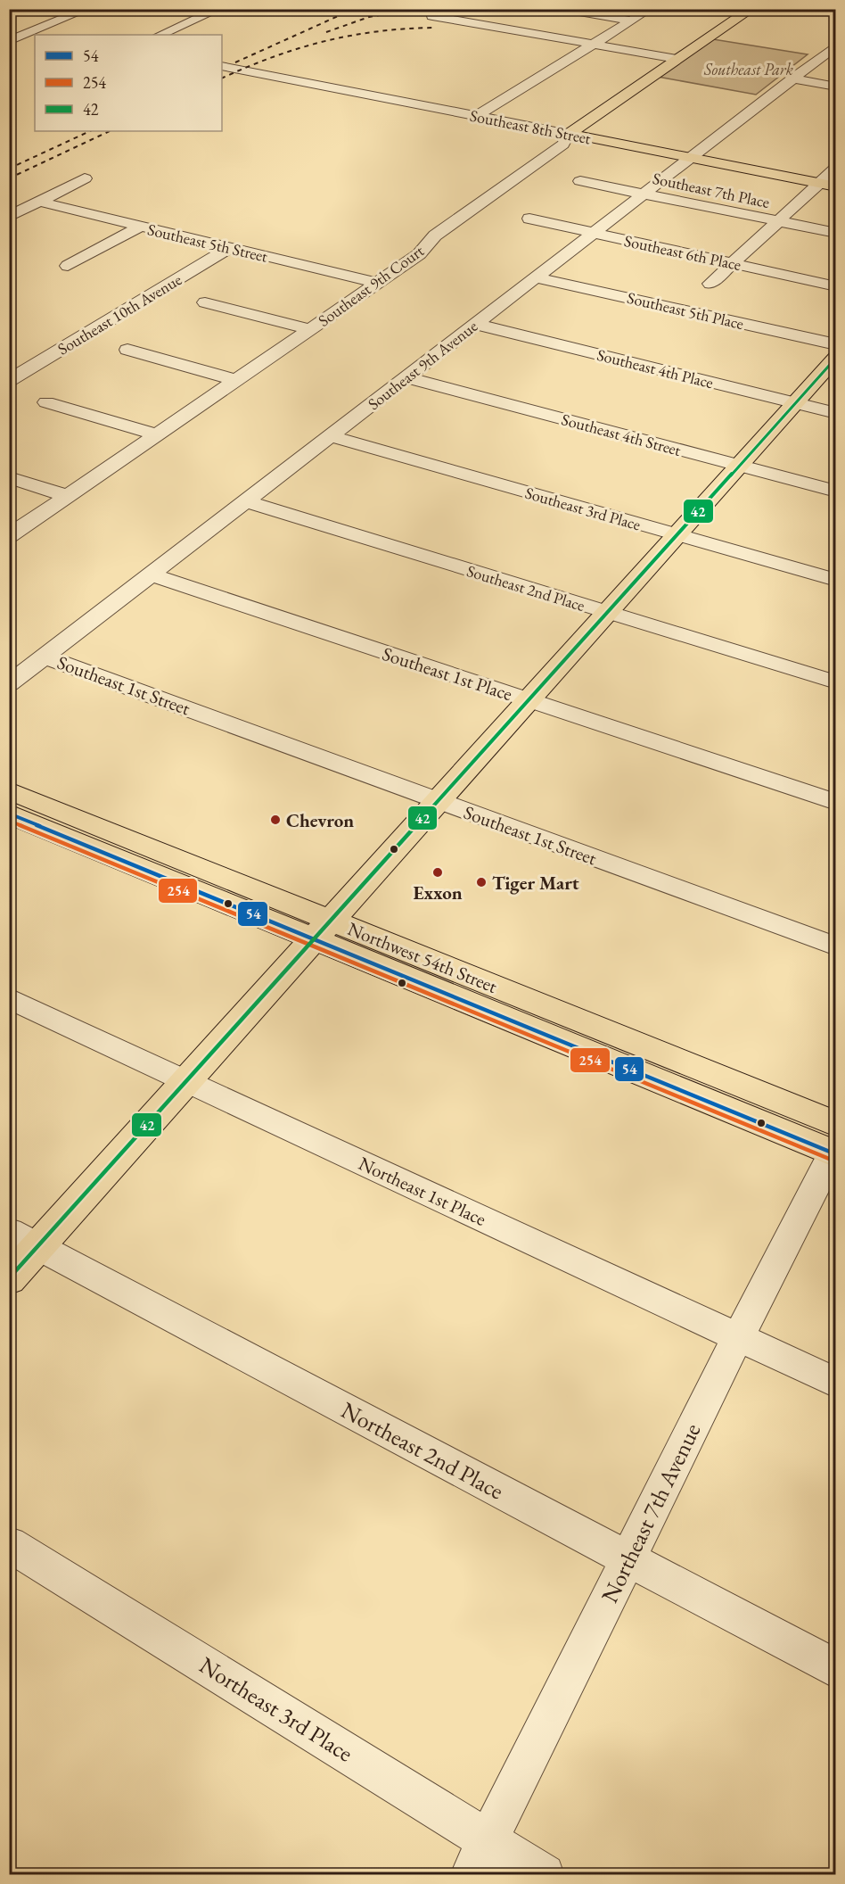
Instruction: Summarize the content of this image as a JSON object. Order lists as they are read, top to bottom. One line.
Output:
{"streets":{"main road":["Southeast 8th Street","Southeast 9th Court","Northwest 54th Street"],"street":["Southeast 7th Place","Southeast 5th Street","Southeast 6th Place","Southeast 5th Place","Southeast 10th Avenue","Southeast 9th Avenue","Southeast 4th Place","Southeast 4th Street","Southeast 3rd Place","Southeast 2nd Place","Southeast 1st Place","Southeast 1st Street","Northeast 1st Place","Northeast 2nd Place","Northeast 7th Avenue","Northeast 3rd Place"]},"crossings":[["Southeast 8th Street","Southeast 9th Court"],["Southeast 8th Street","Southeast 9th Avenue"],["Southeast 7th Place","Southeast 9th Avenue"],["Southeast 5th Street","Southeast 9th Court"],["Southeast 5th Street","Southeast 10th Avenue"],["Southeast 6th Place","Southeast 9th Avenue"],["Southeast 5th Place","Southeast 9th Avenue"],["Southeast 9th Avenue","Southeast 4th Place"],["Southeast 9th Avenue","Southeast 4th Street"],["Southeast 9th Avenue","Southeast 3rd Place"],["Southeast 9th Avenue","Southeast 2nd Place"],["Southeast 9th Avenue","Southeast 1st Place"],["Southeast 9th Avenue","Southeast 1st Street"],["Northwest 54th Street","Northeast 7th Avenue"],["Northeast 1st Place","Northeast 7th Avenue"],["Northeast 2nd Place","Northeast 7th Avenue"],["Northeast 7th Avenue","Northeast 3rd Place"]],"parks":["Southeast Park"],"places":["Chevron","Exxon","Tiger Mart"],"lines":["transit line 42","transit line 54","transit line 254"],"legend":["54","254","42"]}
